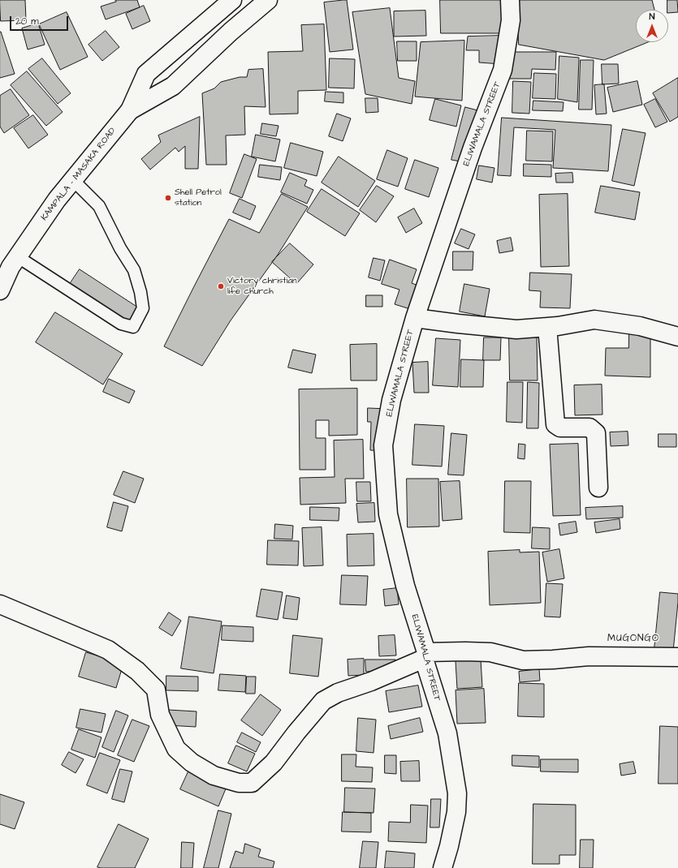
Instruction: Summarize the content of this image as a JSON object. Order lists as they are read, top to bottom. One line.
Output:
{"streets":{"main road":["ELIWAMALA STREET","KAMPALA - MASAKA ROAD"]},"districts":["MUGONGO"],"places":["Shell Petrol station","Victory christian life church"],"scale_bar":"20 m","north":"top"}
